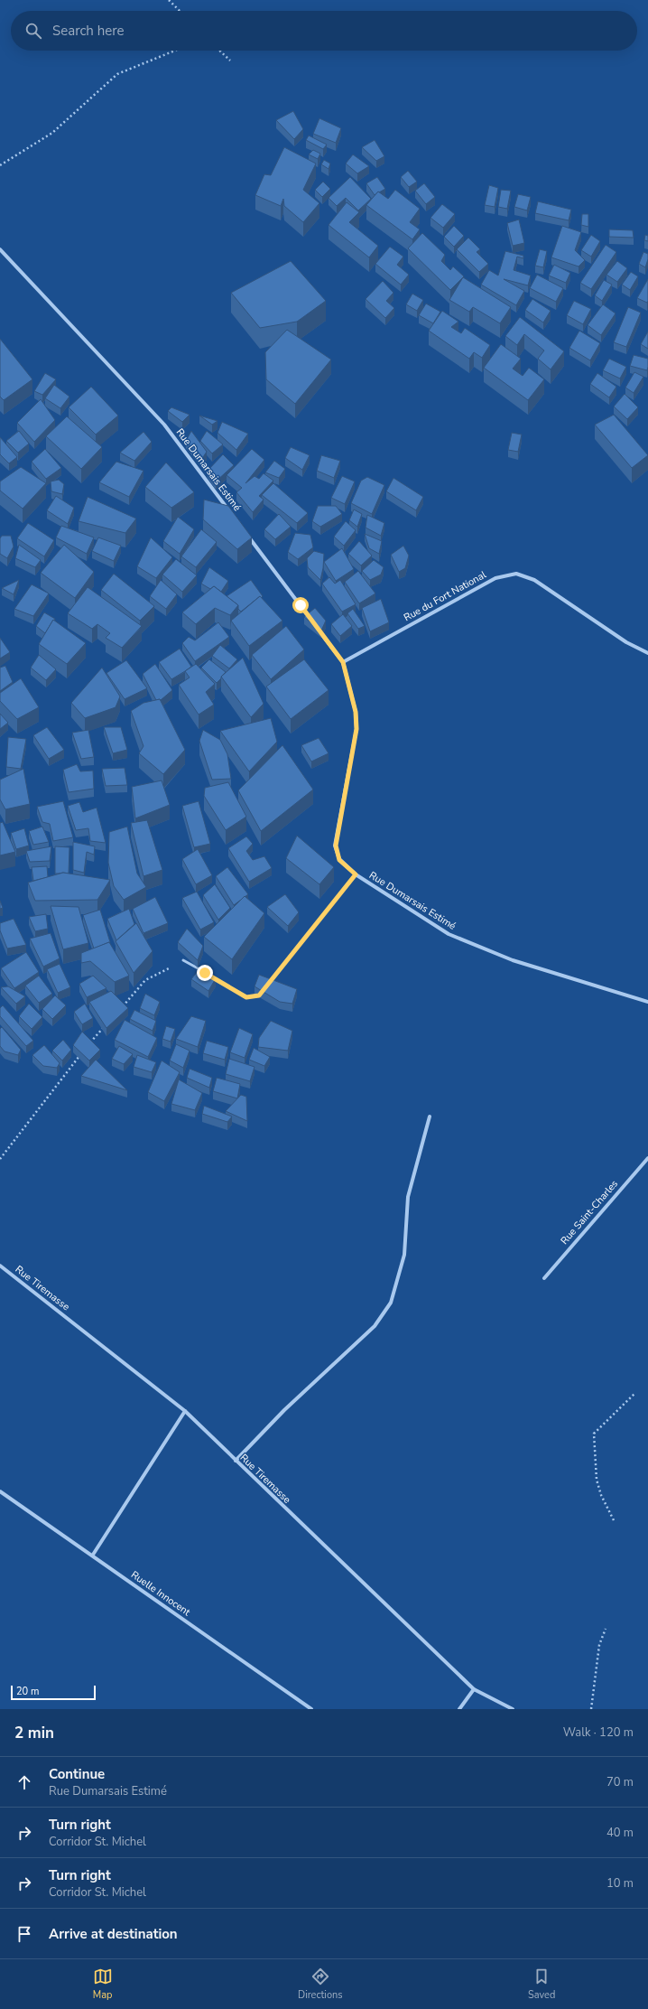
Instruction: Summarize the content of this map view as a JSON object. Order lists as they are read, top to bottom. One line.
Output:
{"streets":{"street":["Rue Dumarsais Estimé","Rue du Fort National","Rue Saint-Charles","Rue Tiremasse","Ruelle Innocent"]},"crossings":[["Rue Dumarsais Estimé","Rue du Fort National"]],"scale_bar":"20 m","page":{"search":"Search here","scale":"20 m","heading":["2 min","Walk · 120 m"],"list":[["Continue","Rue Dumarsais Estimé","70 m"],["Turn right","Corridor St. Michel","40 m"],["Turn right","Corridor St. Michel","10 m"],"Arrive at destination"],"nav":["Map","Directions","Saved"]}}
